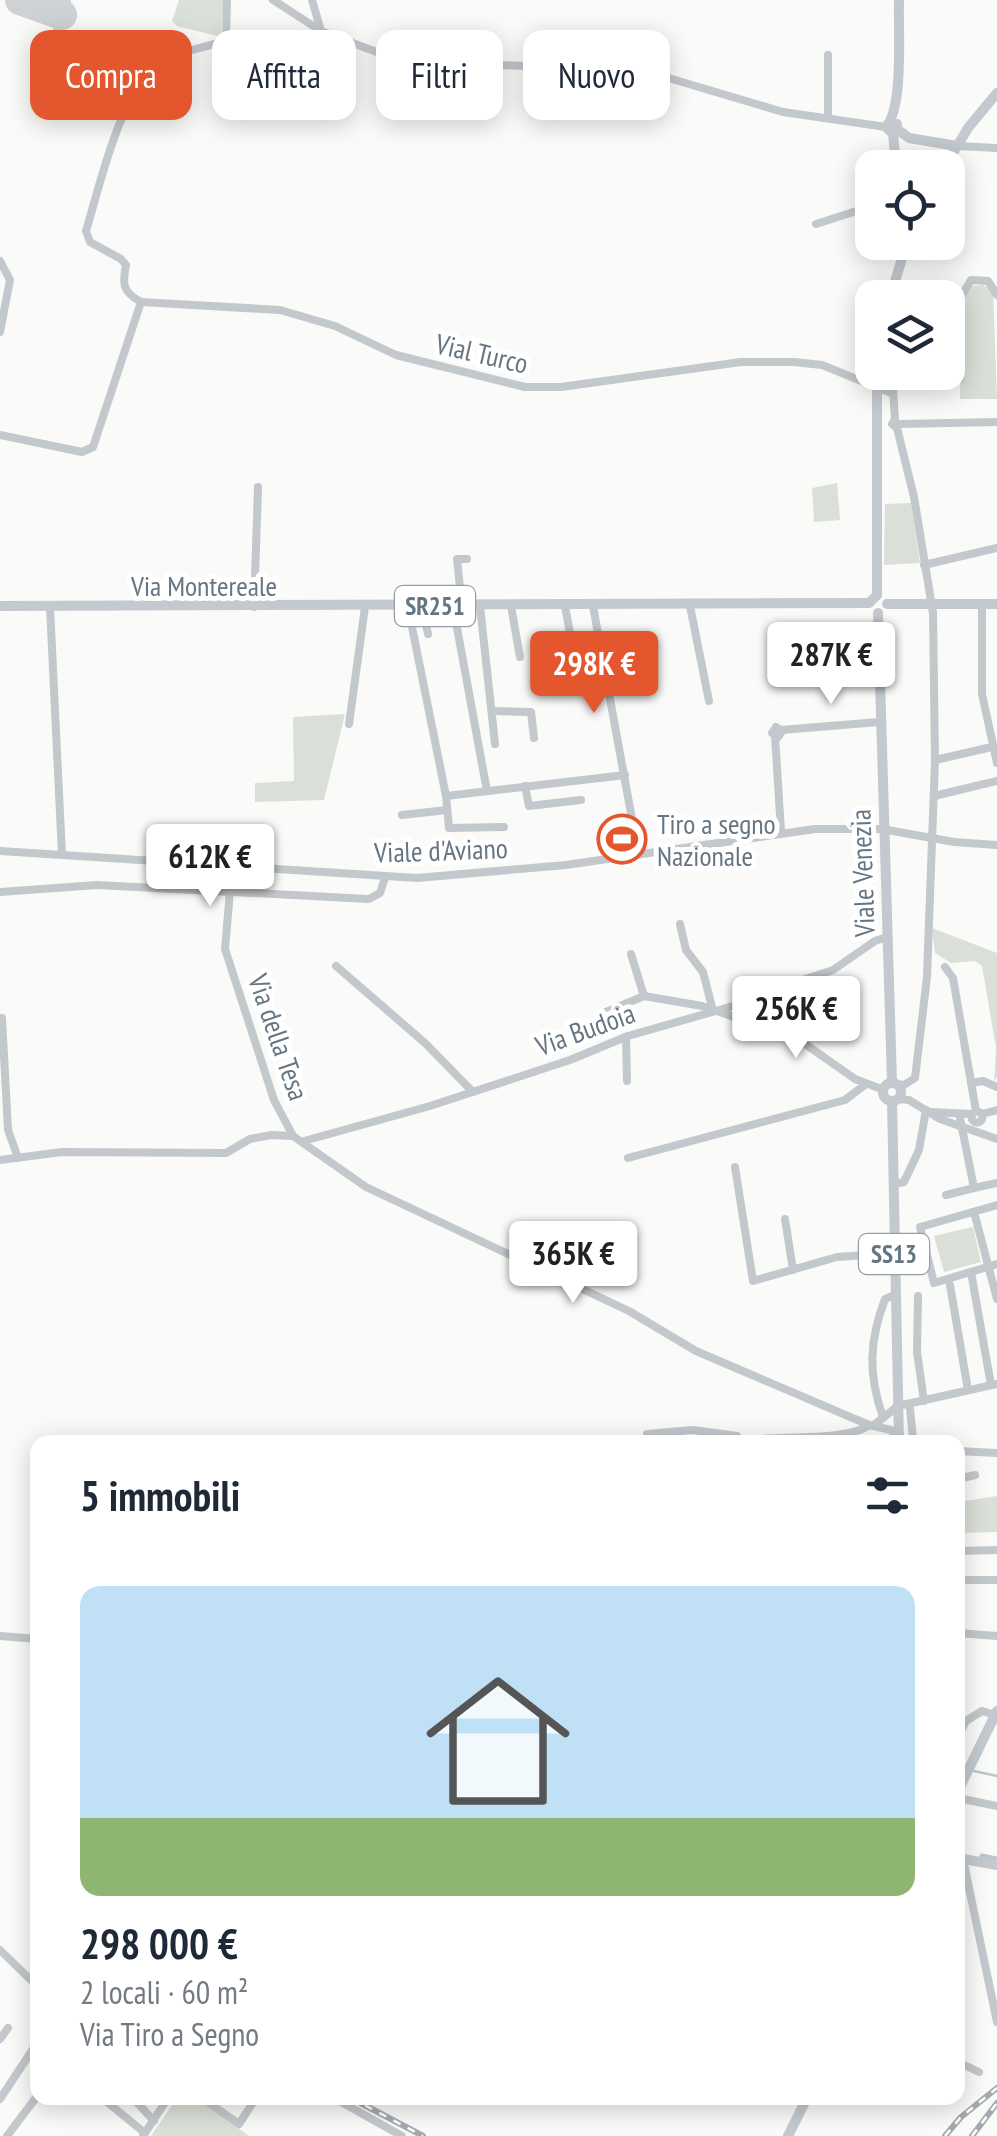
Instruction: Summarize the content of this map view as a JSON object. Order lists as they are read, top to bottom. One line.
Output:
{"streets":{"main road":["Via Montereale","SR251","Viale Venezia","SS13"],"street":["Vial Turco","Viale d'Aviano","Via Budoia","Via della Tesa"]},"crossings":[["Via Montereale","Viale Venezia"],["Viale d'Aviano","Viale Venezia"],["Viale Venezia","Via Budoia"]],"places":{"sports":["Tiro a segno Nazionale"]},"page":{"chip":["Compra","Affitta","Filtri","Nuovo"],"price":["287K €","298K €","612K €","256K €","365K €"],"heading":"5 immobili","list":[{"name":"298 000 €","note":"2 locali · 60 m² · Via Tiro a Segno"}]}}
